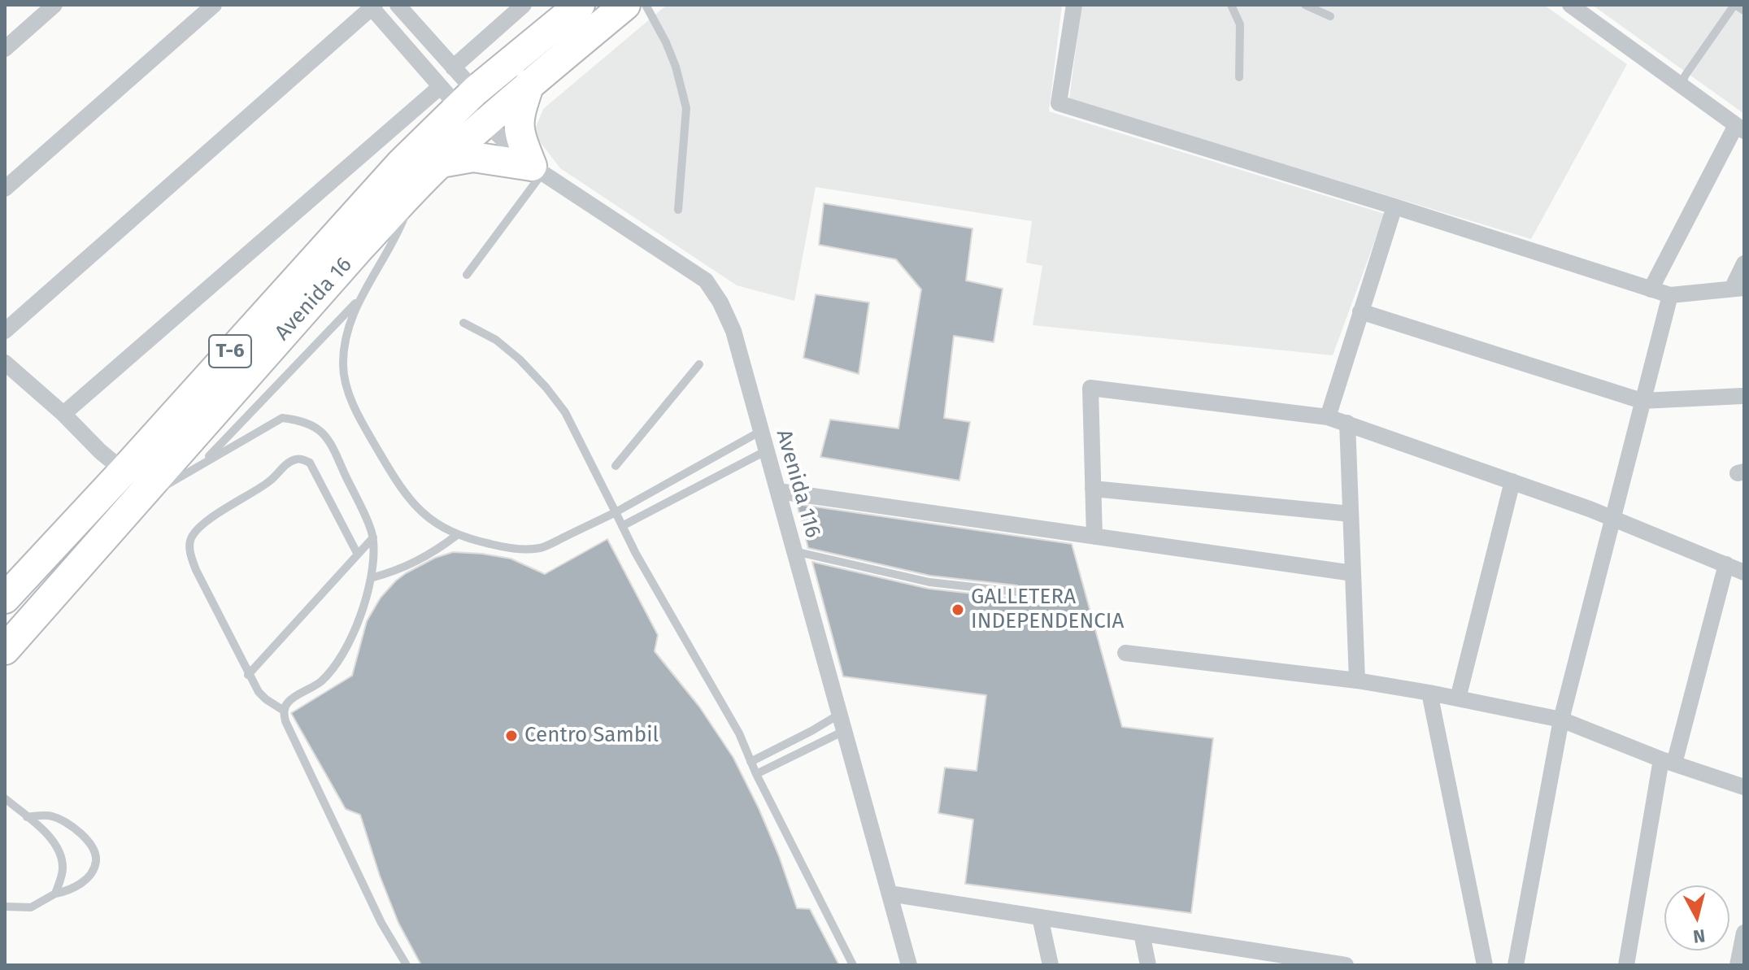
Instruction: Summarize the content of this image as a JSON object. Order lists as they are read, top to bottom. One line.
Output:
{"streets":{"highway":["Avenida 16","T-6"],"street":["Avenida 116"]},"crossings":[["Avenida 16","Avenida 116"]],"places":["GALLETERA INDEPENDENCIA","Centro Sambil"],"north":"bottom"}
